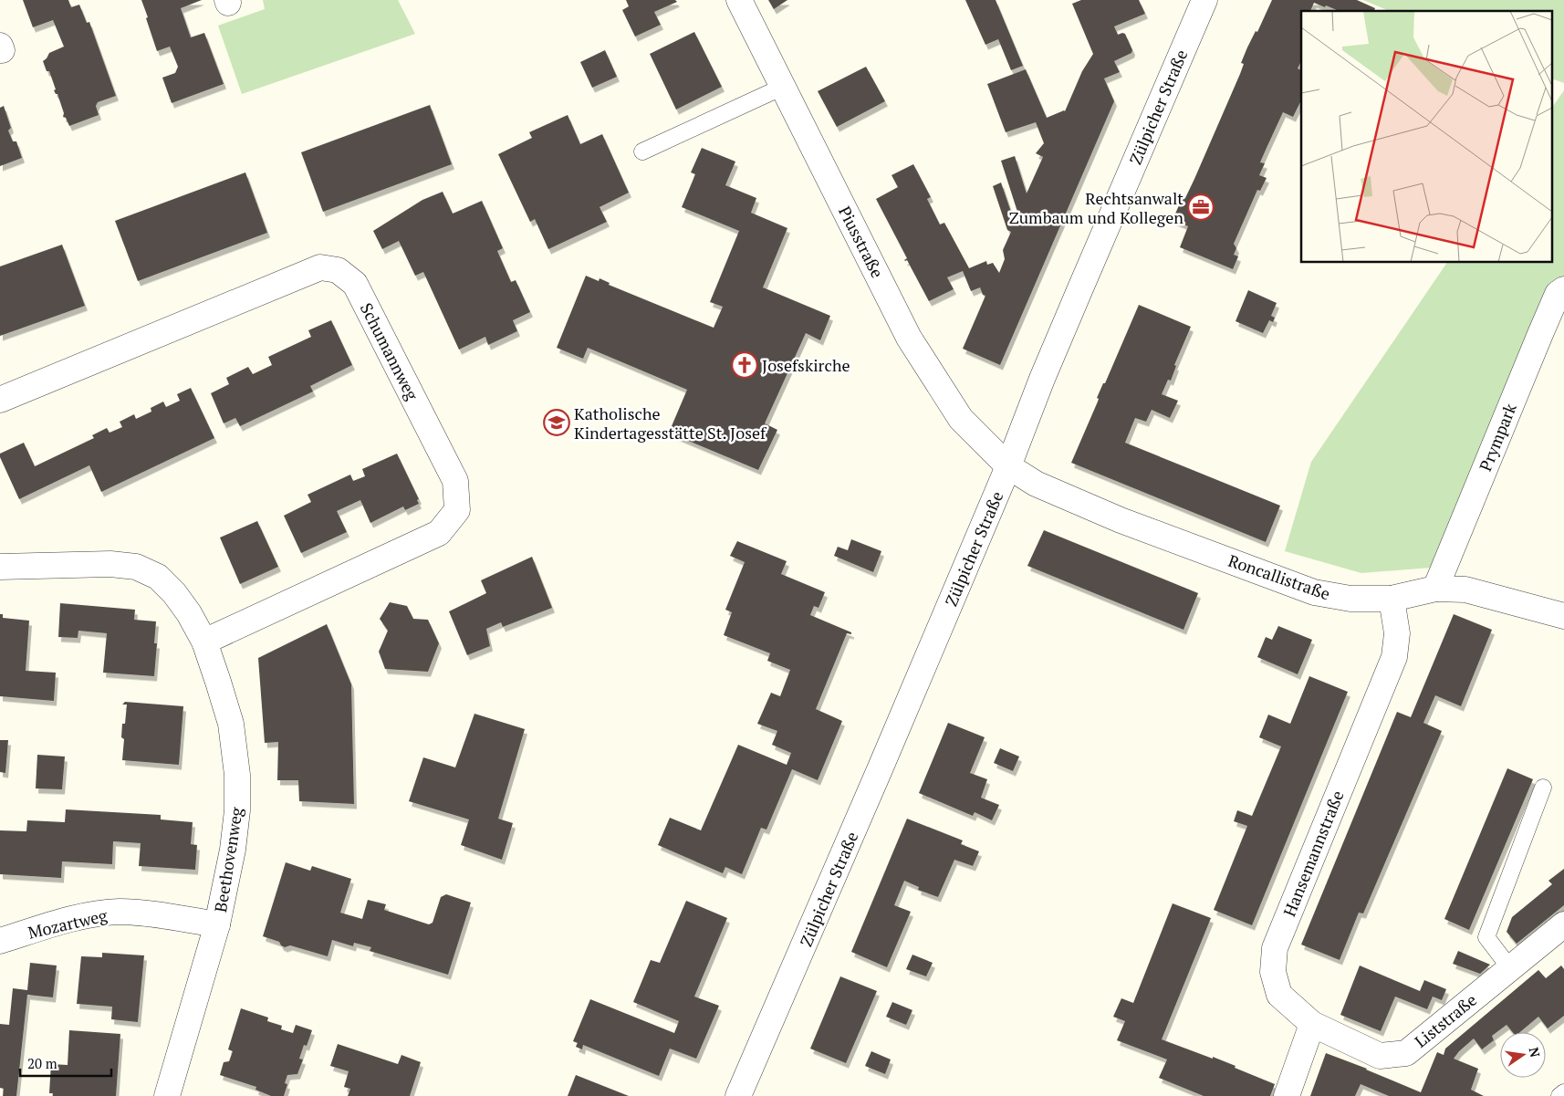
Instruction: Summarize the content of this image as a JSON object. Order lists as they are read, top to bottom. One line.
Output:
{"streets":{"street":["Zülpicher Straße","Piusstraße","Schumannweg","Prympark","Roncallistraße","Hansemannstraße","Beethovenweg","Mozartweg","Liststraße"]},"crossings":[["Zülpicher Straße","Piusstraße"],["Zülpicher Straße","Roncallistraße"],["Piusstraße","Roncallistraße"],["Schumannweg","Beethovenweg"],["Prympark","Roncallistraße"],["Roncallistraße","Hansemannstraße"],["Hansemannstraße","Liststraße"],["Beethovenweg","Mozartweg"]],"places":{"office":["Rechtsanwalt Zumbaum und Kollegen"],"church":["Josefskirche"],"school or university":["Katholische Kindertagesstätte St. Josef"]},"scale_bar":"20 m","north":"right"}
